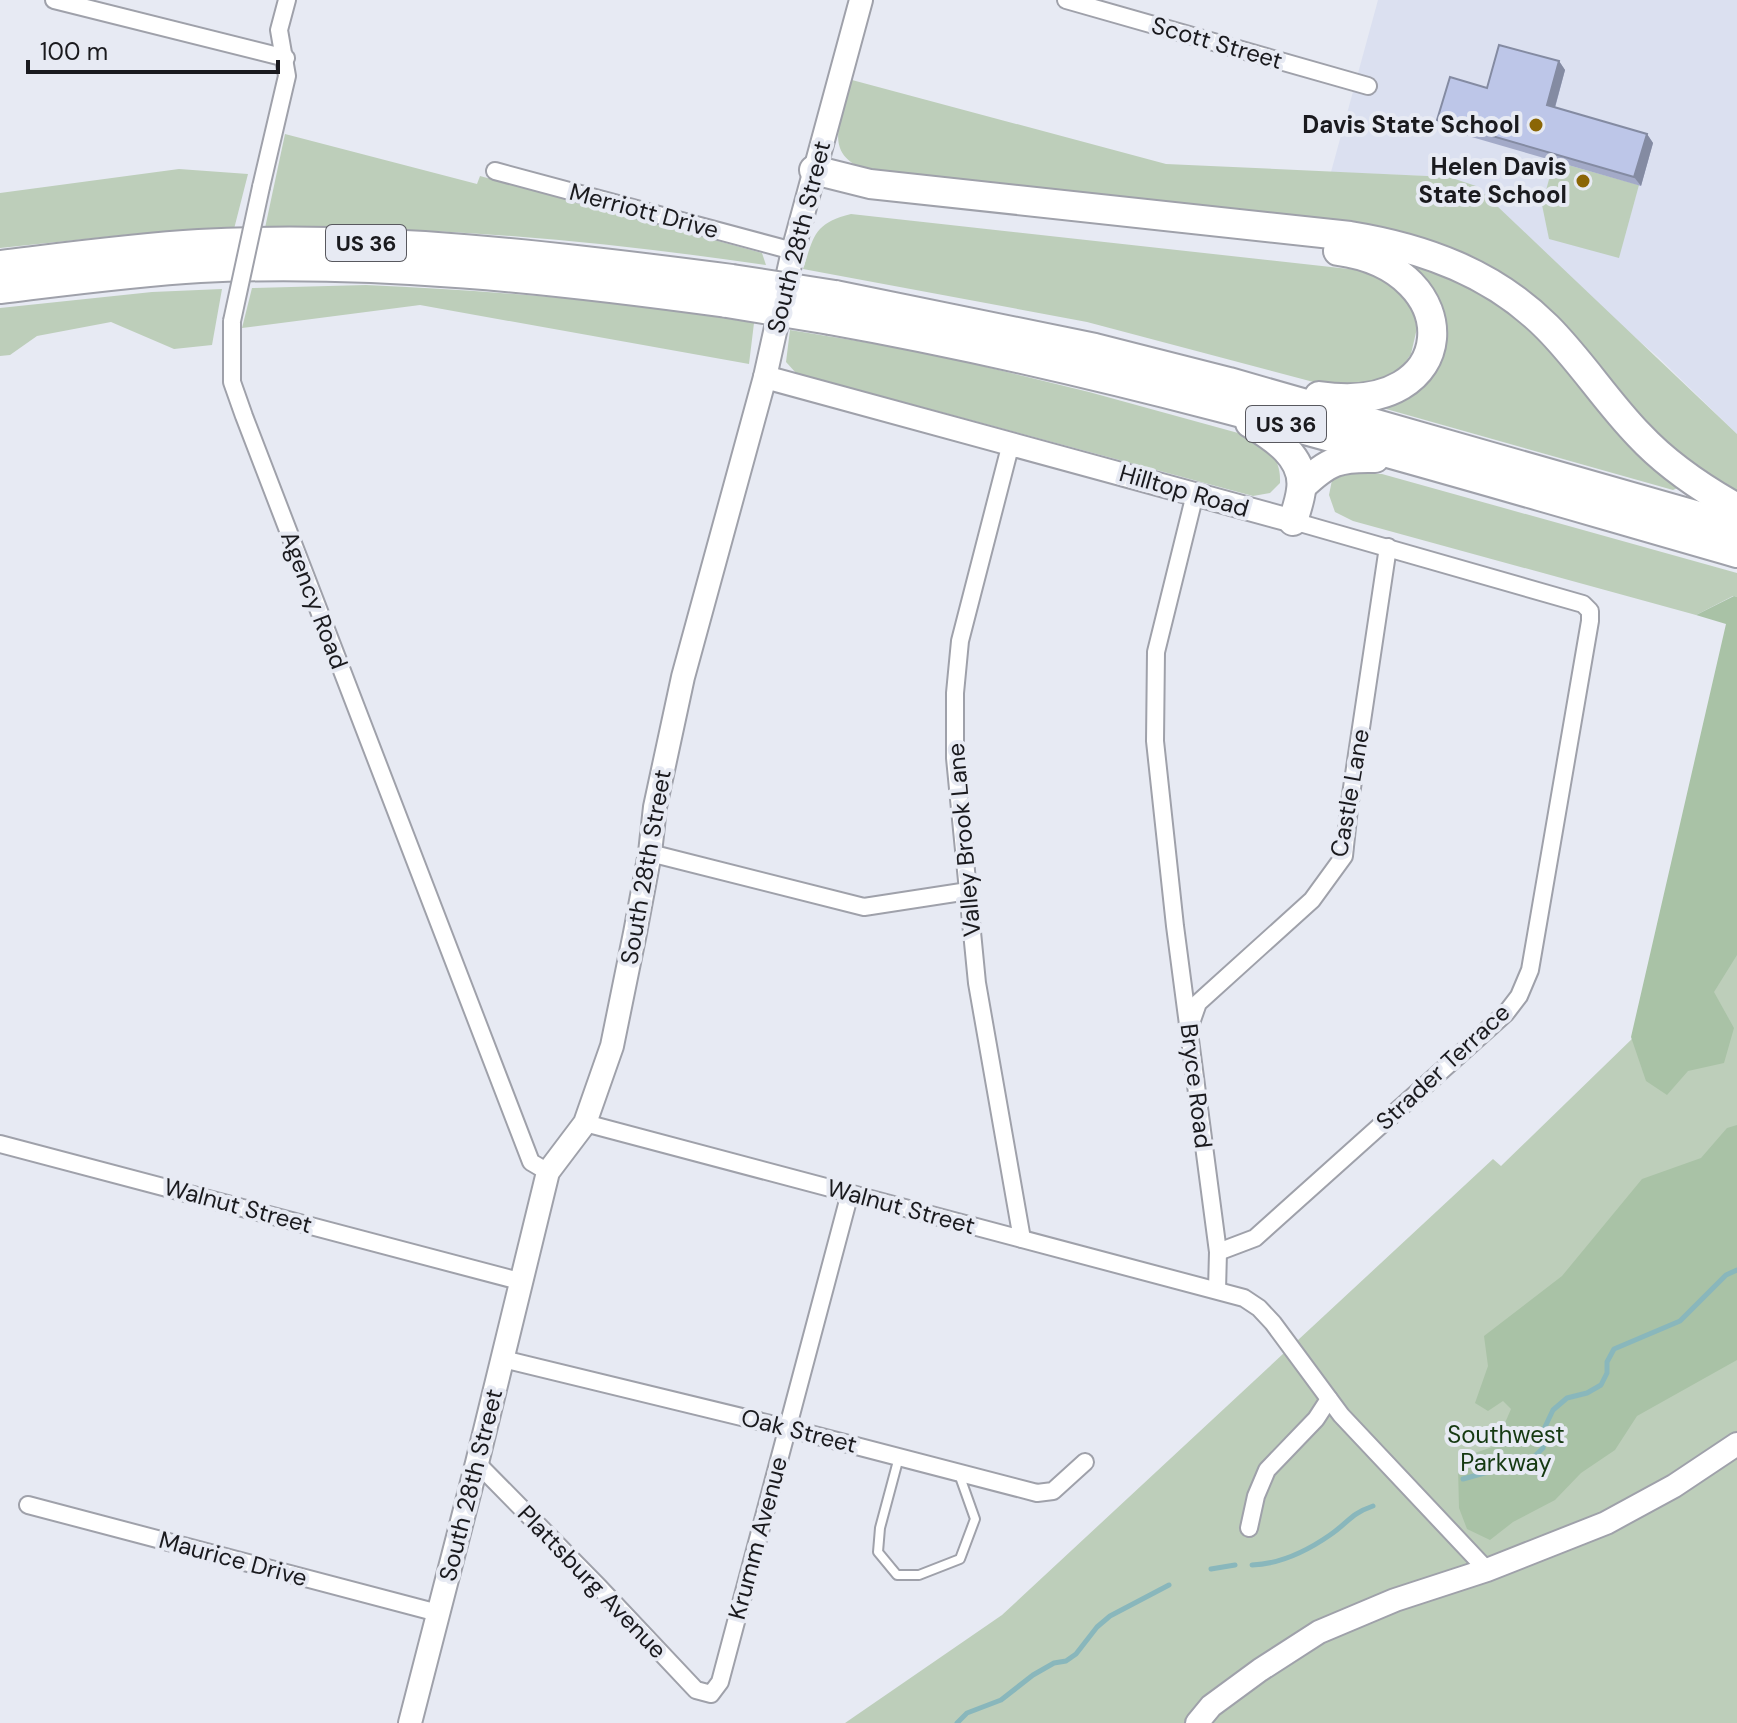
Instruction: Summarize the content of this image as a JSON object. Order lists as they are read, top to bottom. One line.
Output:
{"streets":{"highway":["US 36"],"street":["Scott Street","Merriott Drive","South 28th Street","Hilltop Road","Agency Road","Castle Lane","Valley Brook Lane","Strader Terrace","Bryce Road","Walnut Street","Oak Street","Krumm Avenue","Maurice Drive","Plattsburg Avenue"]},"crossings":[["Merriott Drive","South 28th Street"],["South 28th Street","Hilltop Road"],["South 28th Street","Agency Road"],["South 28th Street","Walnut Street"],["South 28th Street","Oak Street"],["South 28th Street","Maurice Drive"],["South 28th Street","Plattsburg Avenue"],["Hilltop Road","Castle Lane"],["Hilltop Road","Valley Brook Lane"],["Hilltop Road","Strader Terrace"],["Hilltop Road","Bryce Road"],["Castle Lane","Bryce Road"],["Valley Brook Lane","Walnut Street"],["Strader Terrace","Bryce Road"],["Bryce Road","Walnut Street"],["Walnut Street","Krumm Avenue"],["Oak Street","Krumm Avenue"],["Krumm Avenue","Plattsburg Avenue"]],"parks":["Southwest Parkway"],"places":["Davis State School","Helen Davis State School"],"scale_bar":"100 m"}
